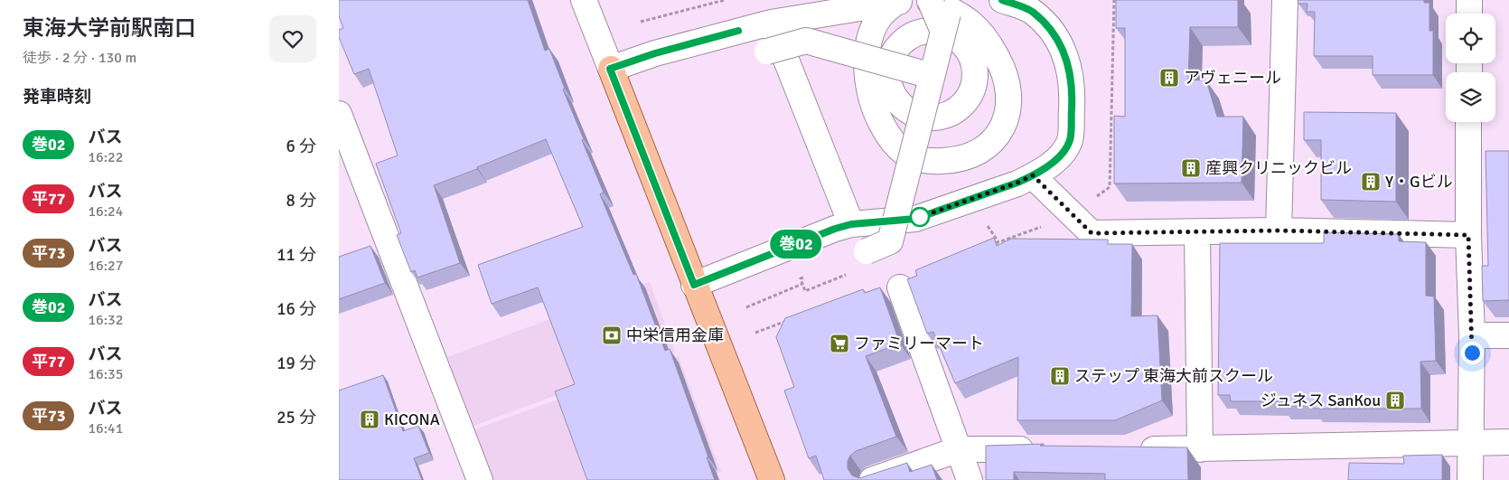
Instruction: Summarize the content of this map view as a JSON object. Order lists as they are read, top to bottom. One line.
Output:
{"places":{"building":["アヴェニール","産興クリニックビル","Y・Gビル","ステップ 東海大前スクール","ジュネス SanKou","KICONA"],"bank":["中栄信用金庫"],"supermarket":["ファミリーマート"]},"lines":["bus line 巻02"],"page":{"heading":[["東海大学前駅南口","徒歩 · 2 分 · 130 m"],"発車時刻"],"on_map":"巻02","list":[{"mark":"巻02","name":"バス","note":"16:22","value":"6 分"},{"mark":"平77","name":"バス","note":"16:24","value":"8 分"},{"mark":"平73","name":"バス","note":"16:27","value":"11 分"},{"mark":"巻02","name":"バス","note":"16:32","value":"16 分"},{"mark":"平77","name":"バス","note":"16:35","value":"19 分"},{"mark":"平73","name":"バス","note":"16:41","value":"25 分"}]}}
